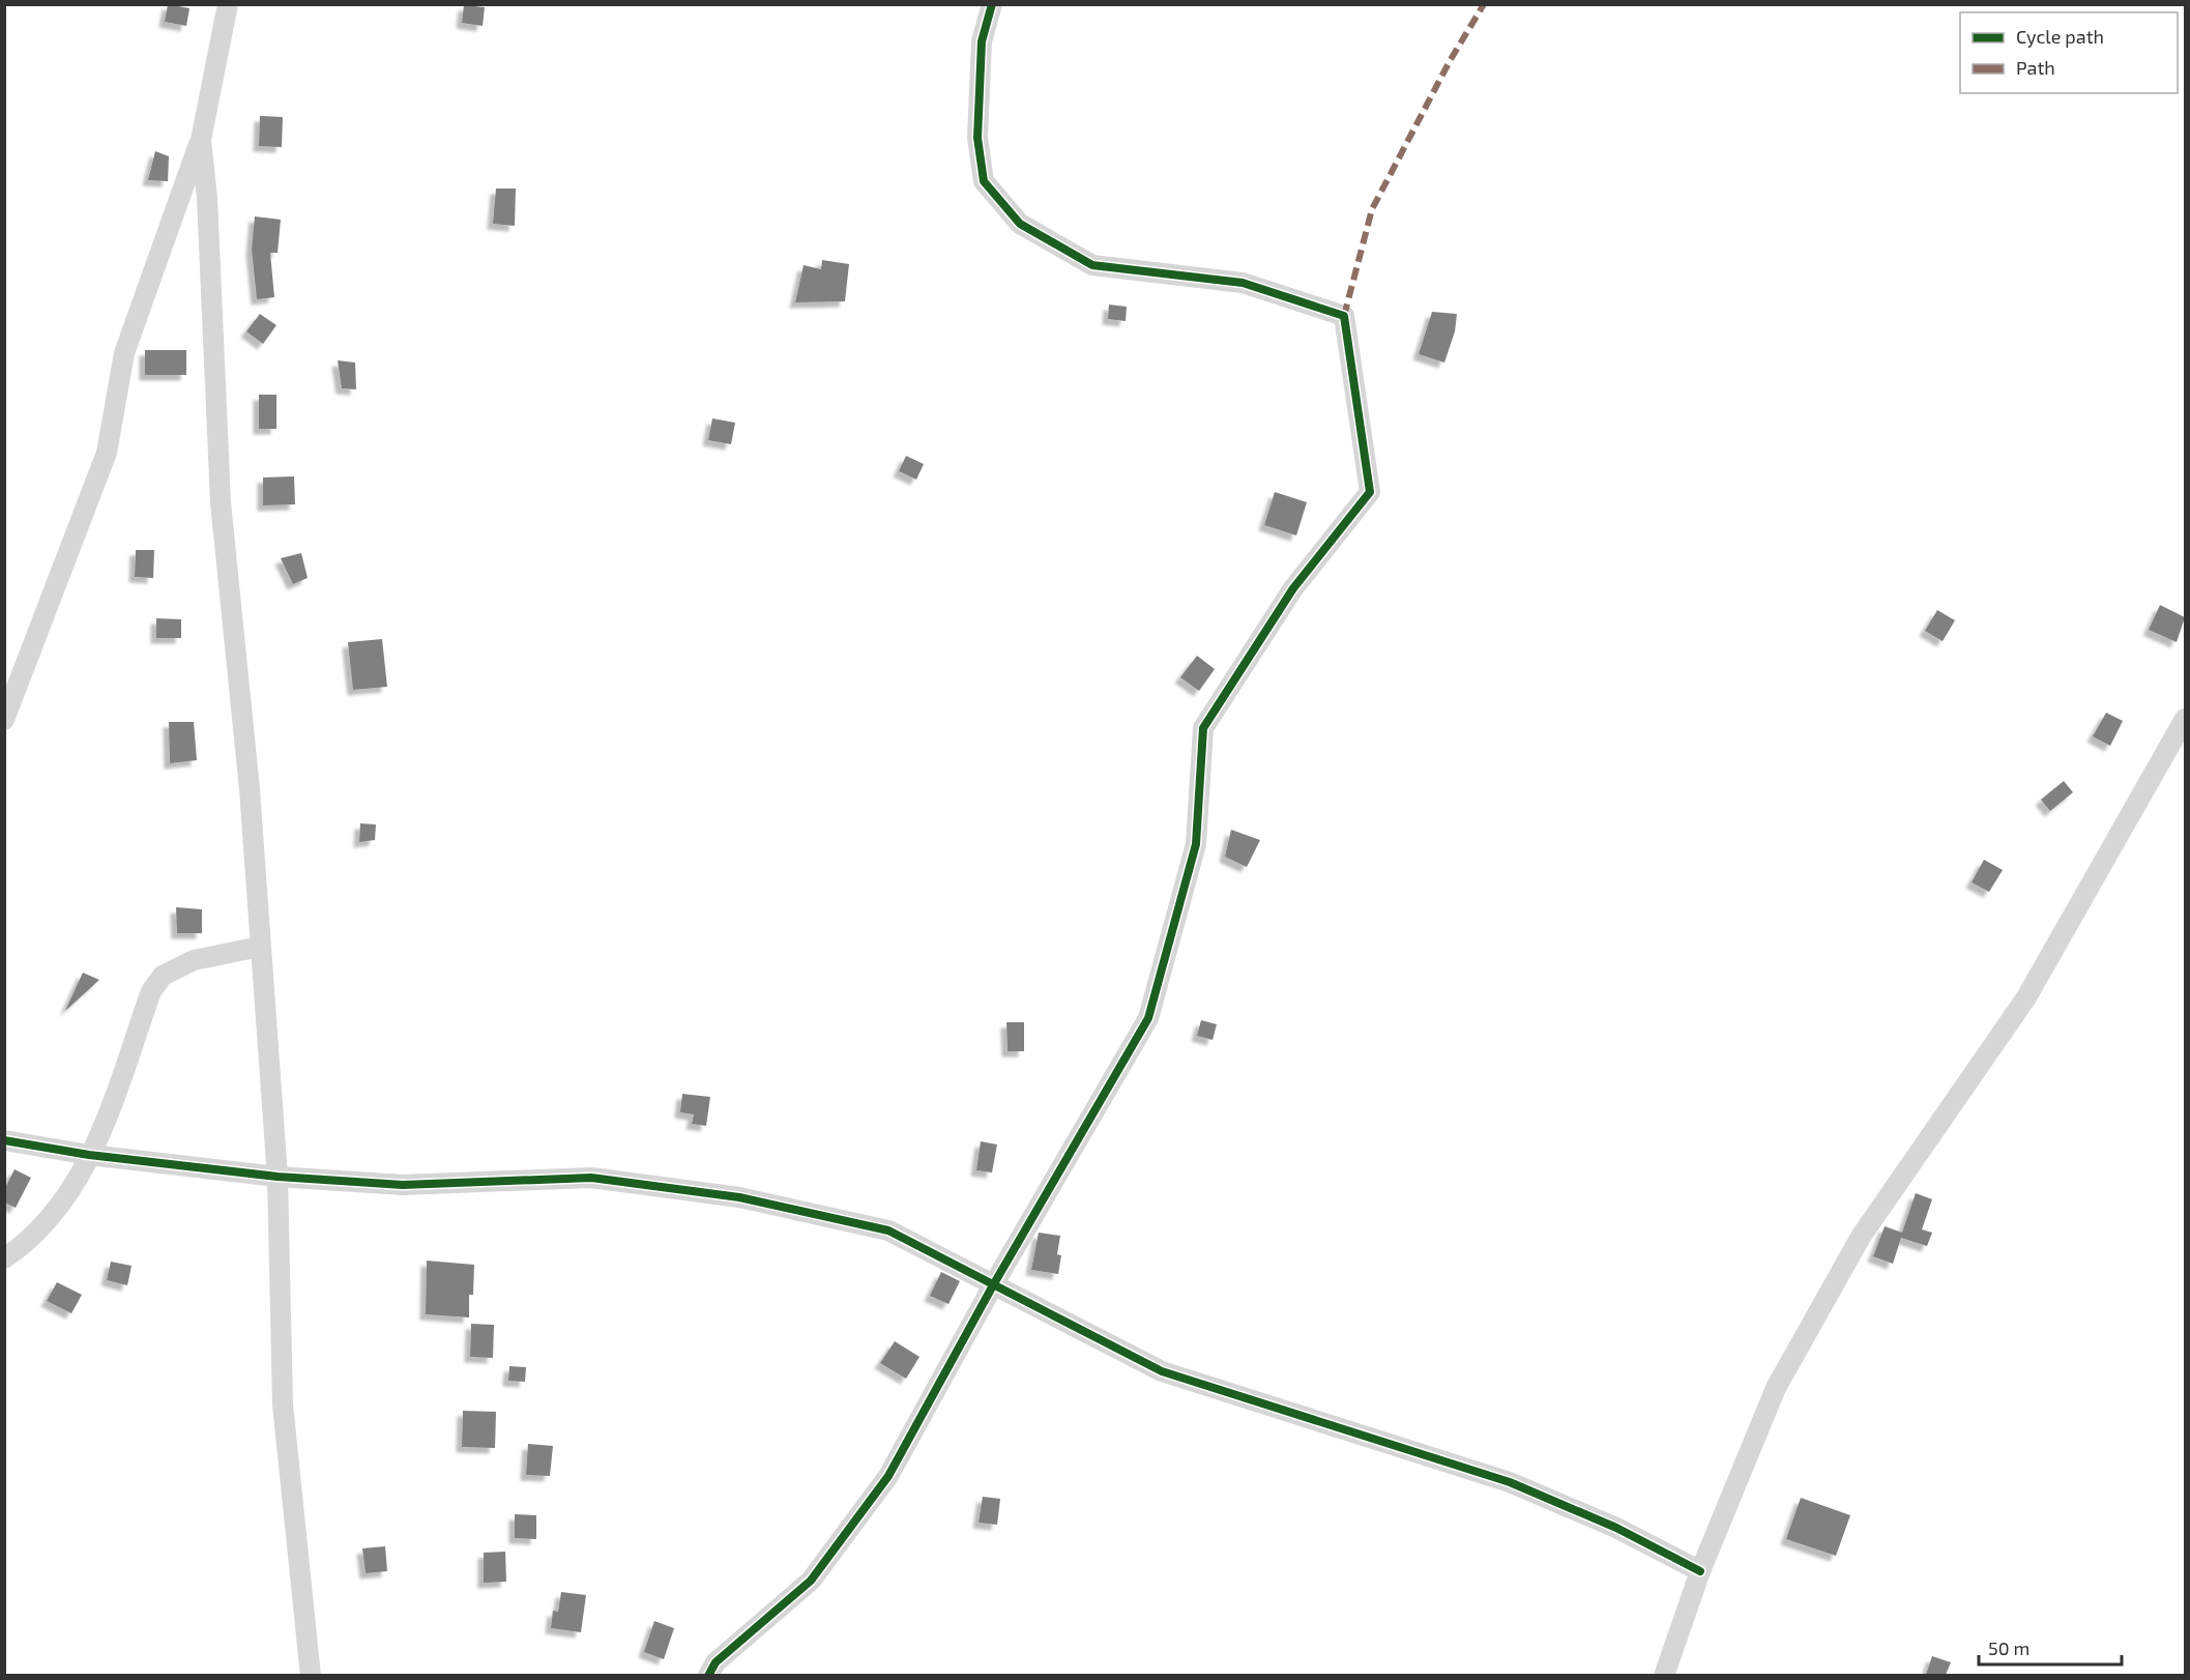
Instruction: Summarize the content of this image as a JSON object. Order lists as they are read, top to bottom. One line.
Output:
{"legend":["Cycle path","Path"],"scale_bar":"50 m"}
